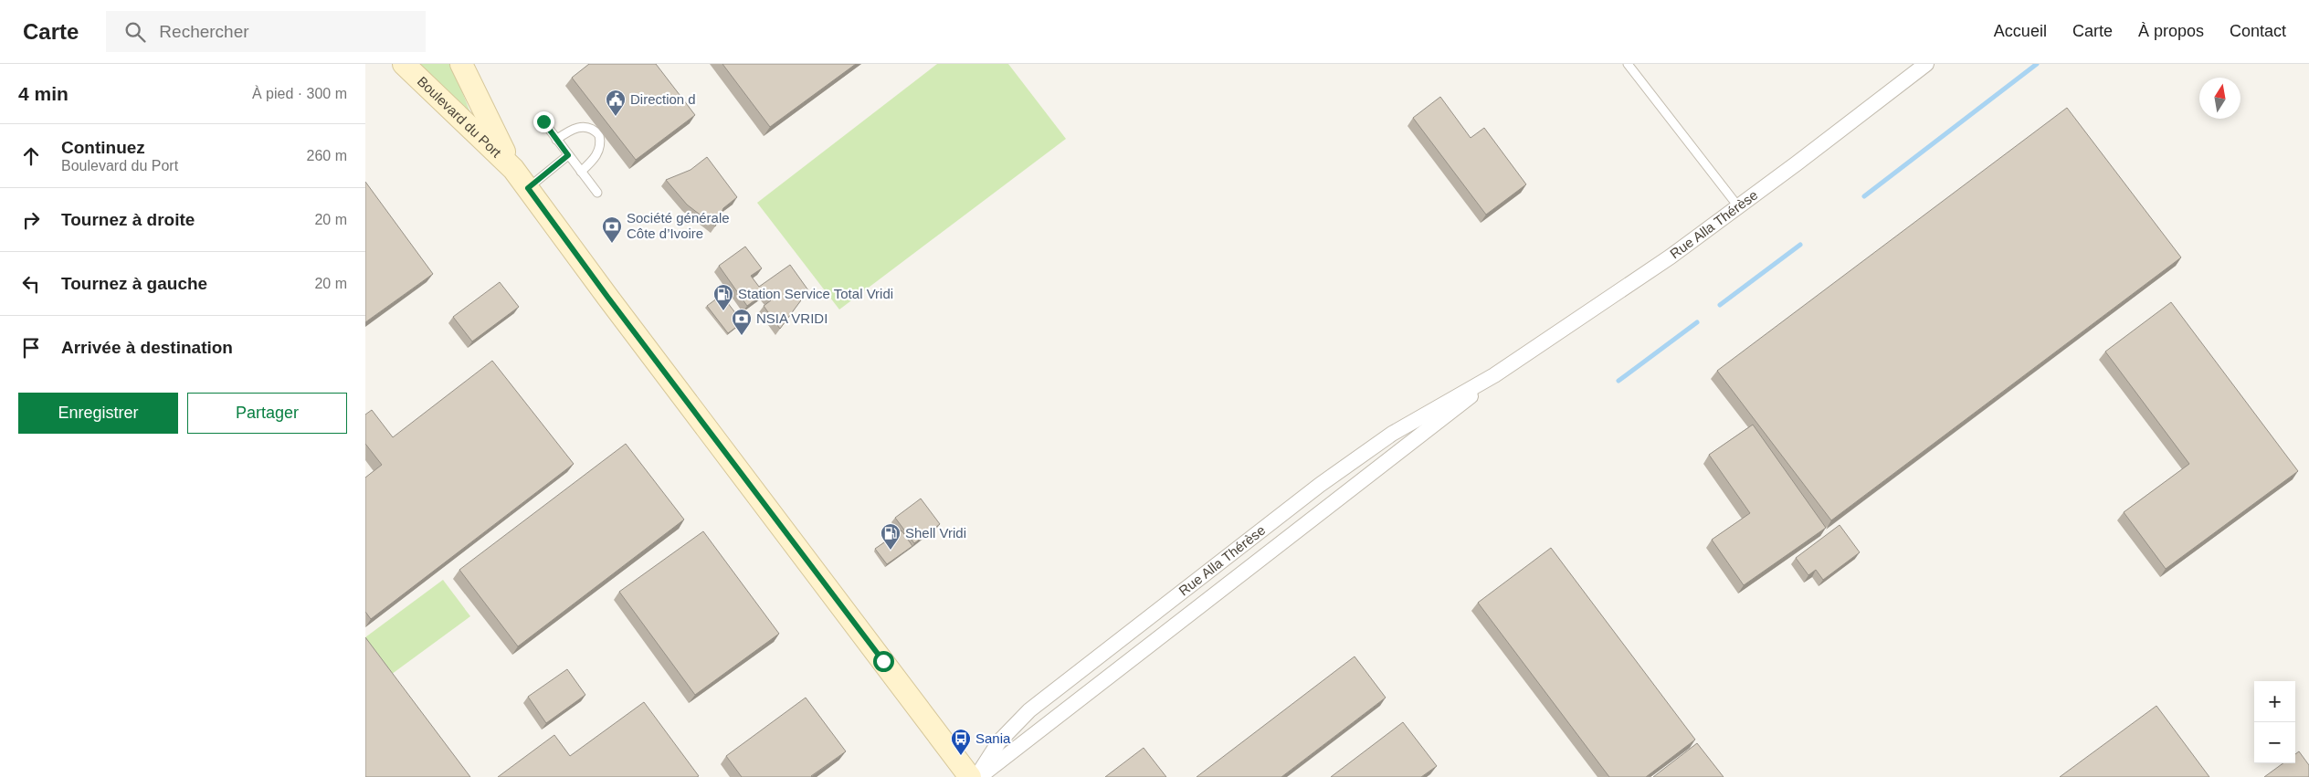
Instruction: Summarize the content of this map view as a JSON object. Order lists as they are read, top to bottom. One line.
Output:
{"streets":{"main road":["Boulevard du Port"],"street":["Rue Alla Thérèse"]},"places":{"public building":["Direction d"],"bank":["Société générale Côte d’Ivoire","NSIA VRIDI"],"fuel station":["Station Service Total Vridi","Shell Vridi"],"bus stop":["Sania"]},"north":"top","page":{"header":"Carte","search":"Rechercher","nav":["Accueil","Carte","À propos","Contact"],"heading":["4 min","À pied · 300 m"],"list":[["Continuez","Boulevard du Port","260 m"],["Tournez à droite","20 m"],["Tournez à gauche","20 m"],"Arrivée à destination"],"buttons":["Enregistrer","Partager"],"map_buttons":["+","−"]}}
